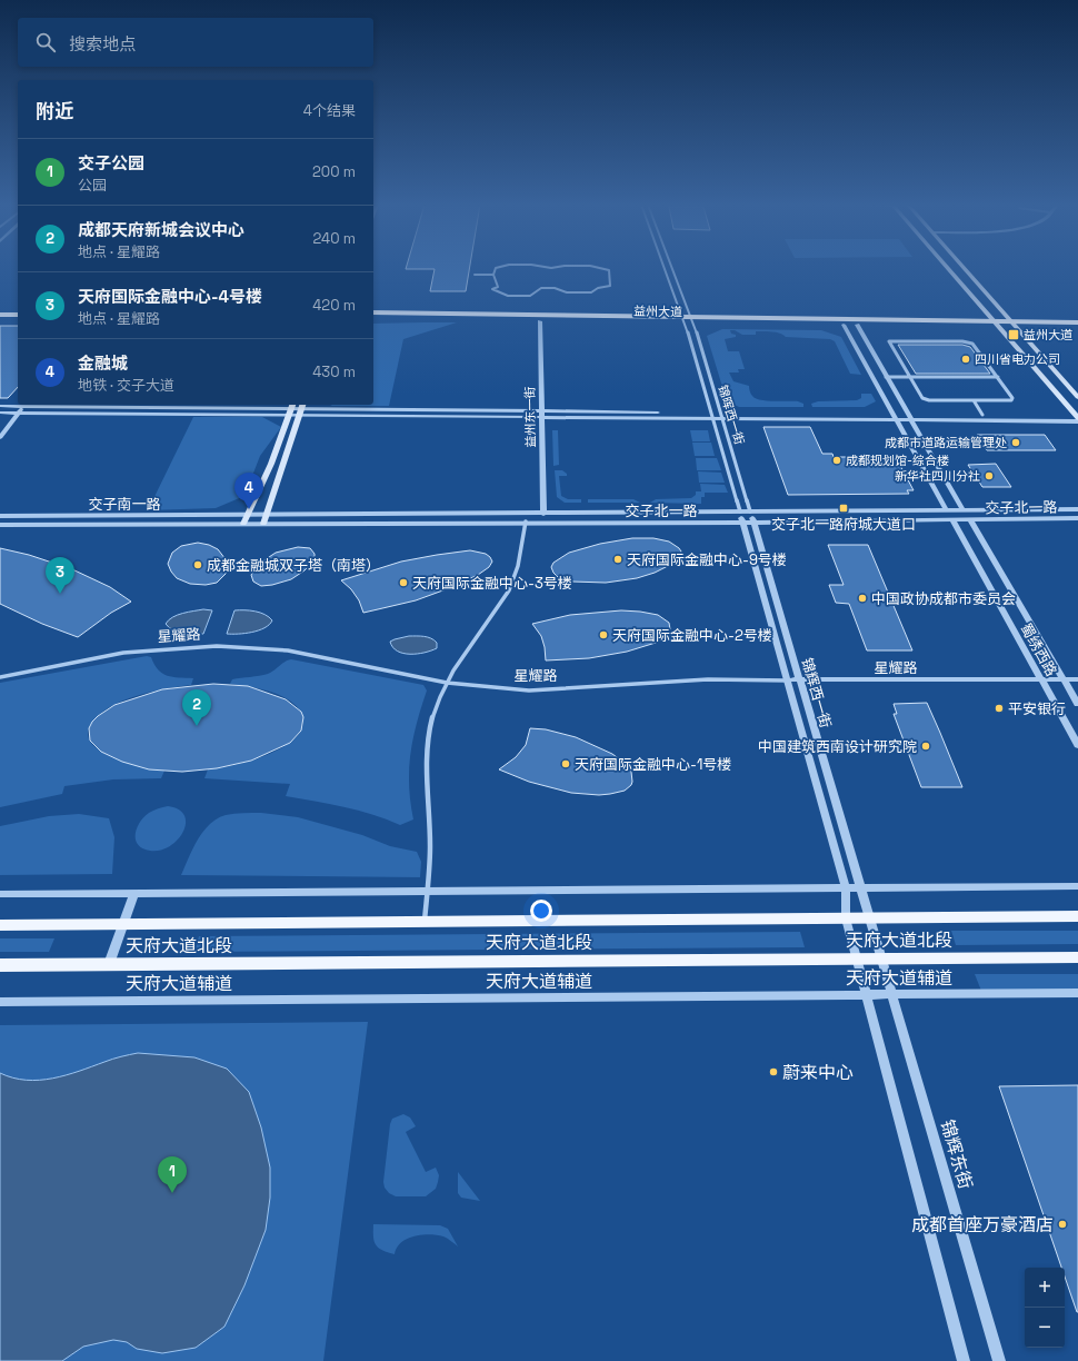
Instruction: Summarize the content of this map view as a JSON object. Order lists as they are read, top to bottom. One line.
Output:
{"streets":{"main road":["益州大道","天府大道北段"],"street":["锦晖西一街","益州东一街","交子南一路","交子北一路","星耀路","蜀绣西路","锦辉西一街","天府大道辅道","锦辉东街"]},"crossings":[["益州大道","锦晖西一街"],["益州大道","益州东一街"],["锦晖西一街","交子北一路"],["锦晖西一街","锦辉西一街"],["益州东一街","交子北一路"],["交子南一路","交子北一路"],["交子北一路","蜀绣西路"],["交子北一路","锦辉西一街"],["星耀路","蜀绣西路"],["星耀路","锦辉西一街"],["锦辉西一街","天府大道北段"],["锦辉西一街","锦辉东街"],["天府大道北段","锦辉东街"],["天府大道辅道","锦辉东街"]],"places":{"transit":["益州大道","交子北一路府城大道口"],"other":["四川省电力公司","成都市道路运输管理处","成都规划馆-综合楼","新华社四川分社","天府国际金融中心-9号楼","成都金融城双子塔（南塔）","天府国际金融中心-3号楼","中国政协成都市委员会","天府国际金融中心-2号楼","平安银行","中国建筑西南设计研究院","天府国际金融中心-1号楼","蔚来中心","成都首座万豪酒店"]},"page":{"search":"搜索地点","heading":["附近","4个结果"],"list":[{"mark":"1","name":"交子公园","note":"公园","value":"200 m"},{"mark":"2","name":"成都天府新城会议中心","note":"地点 · 星耀路","value":"240 m"},{"mark":"3","name":"天府国际金融中心-4号楼","note":"地点 · 星耀路","value":"420 m"},{"mark":"4","name":"金融城","note":"地铁 · 交子大道","value":"430 m"}],"pins":["4","3","2","1"],"map_buttons":["+","−"]}}
